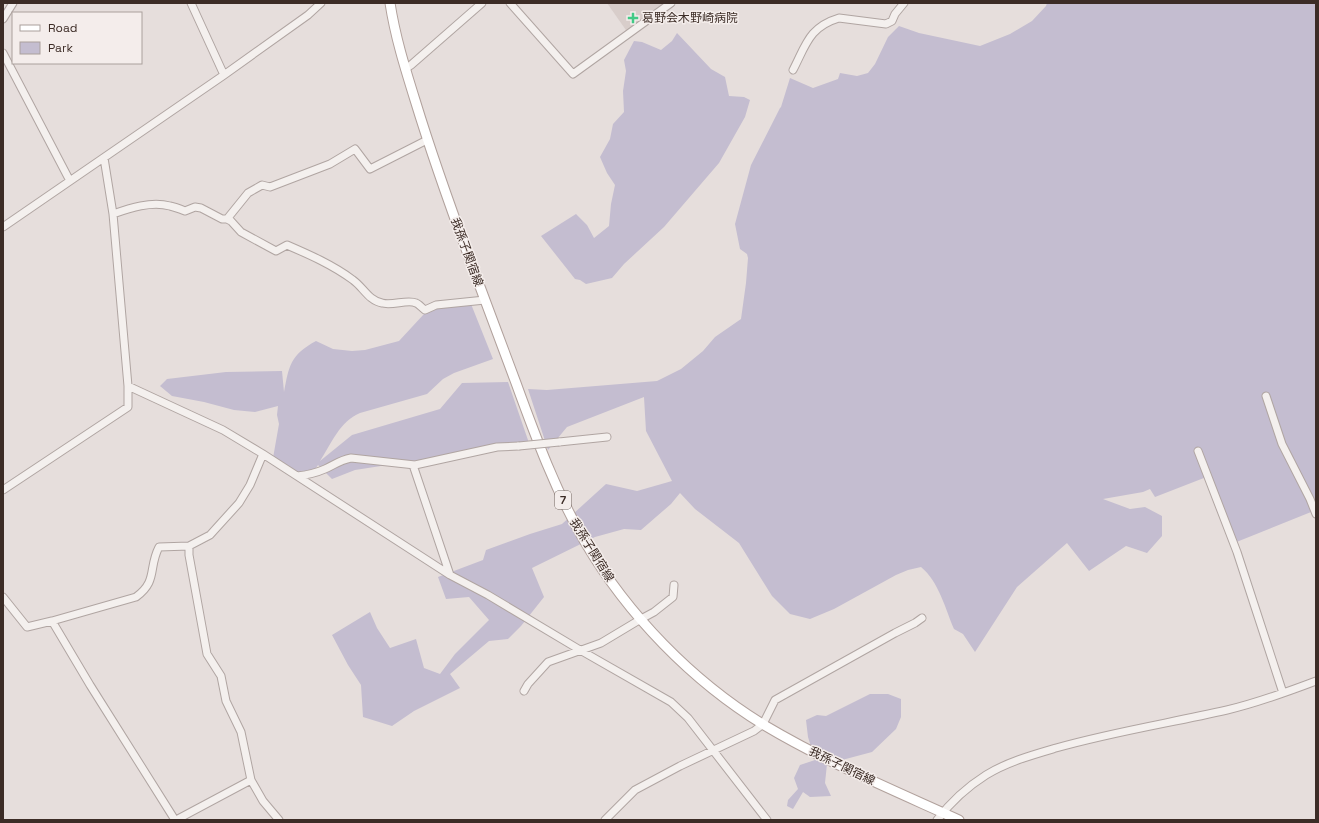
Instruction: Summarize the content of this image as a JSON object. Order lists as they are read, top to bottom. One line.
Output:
{"streets":{"main road":["我孫子関宿線","7"]},"places":{"health":["葛野会木野崎病院"]},"legend":["Road","Park"]}
